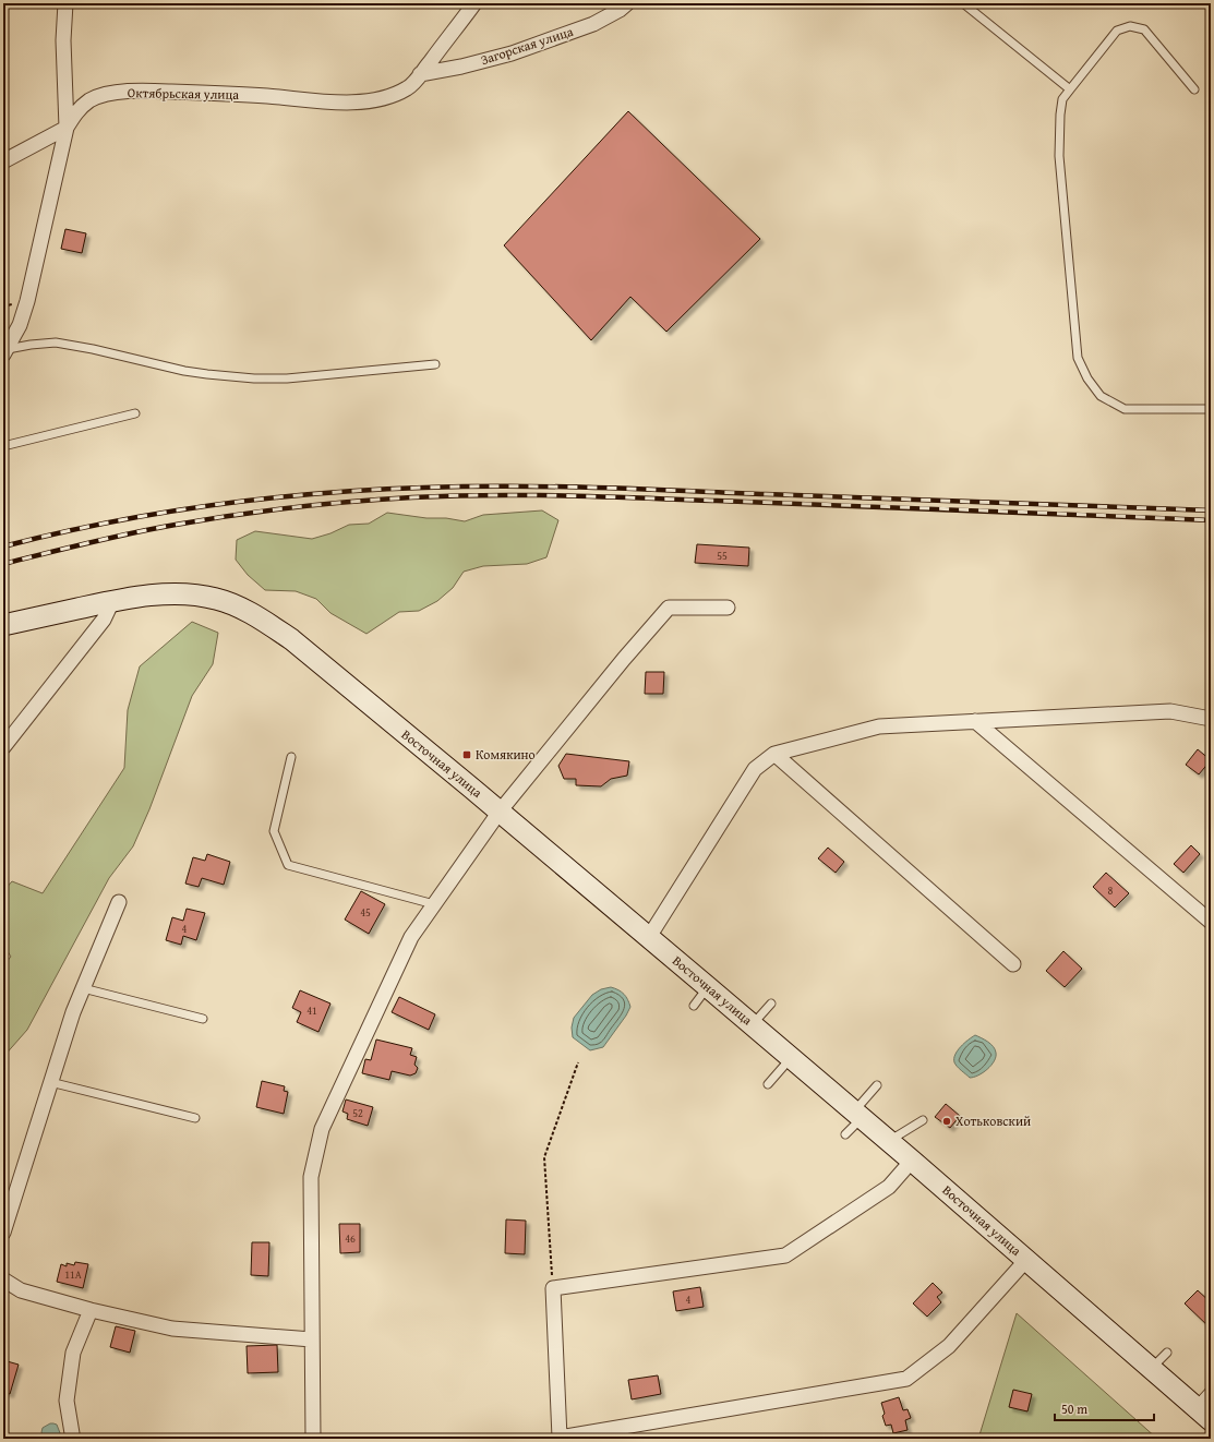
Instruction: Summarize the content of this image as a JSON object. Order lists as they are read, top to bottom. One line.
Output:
{"streets":{"main road":["Восточная улица"],"street":["Загорская улица","Октябрьская улица"]},"crossings":[["Загорская улица","Октябрьская улица"]],"places":{"transit":["Комякино"],"other":["Хотьковский"]},"house_numbers":["55","8","45","4","41","52","46","11А","4"],"scale_bar":"50 m"}
